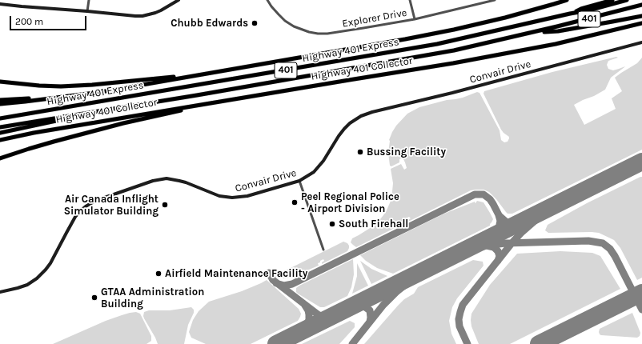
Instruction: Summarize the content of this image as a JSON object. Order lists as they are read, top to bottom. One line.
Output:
{"streets":{"highway":["401","Highway 401 Express","Highway 401 Collector"],"street":["Explorer Drive","Convair Drive"]},"crossings":[["401","Highway 401 Express"]],"places":["Chubb Edwards","Bussing Facility","Peel Regional Police - Airport Division","Air Canada Inflight Simulator Building","South Firehall","Airfield Maintenance Facility","GTAA Administration Building"],"scale_bar":"200 m"}
